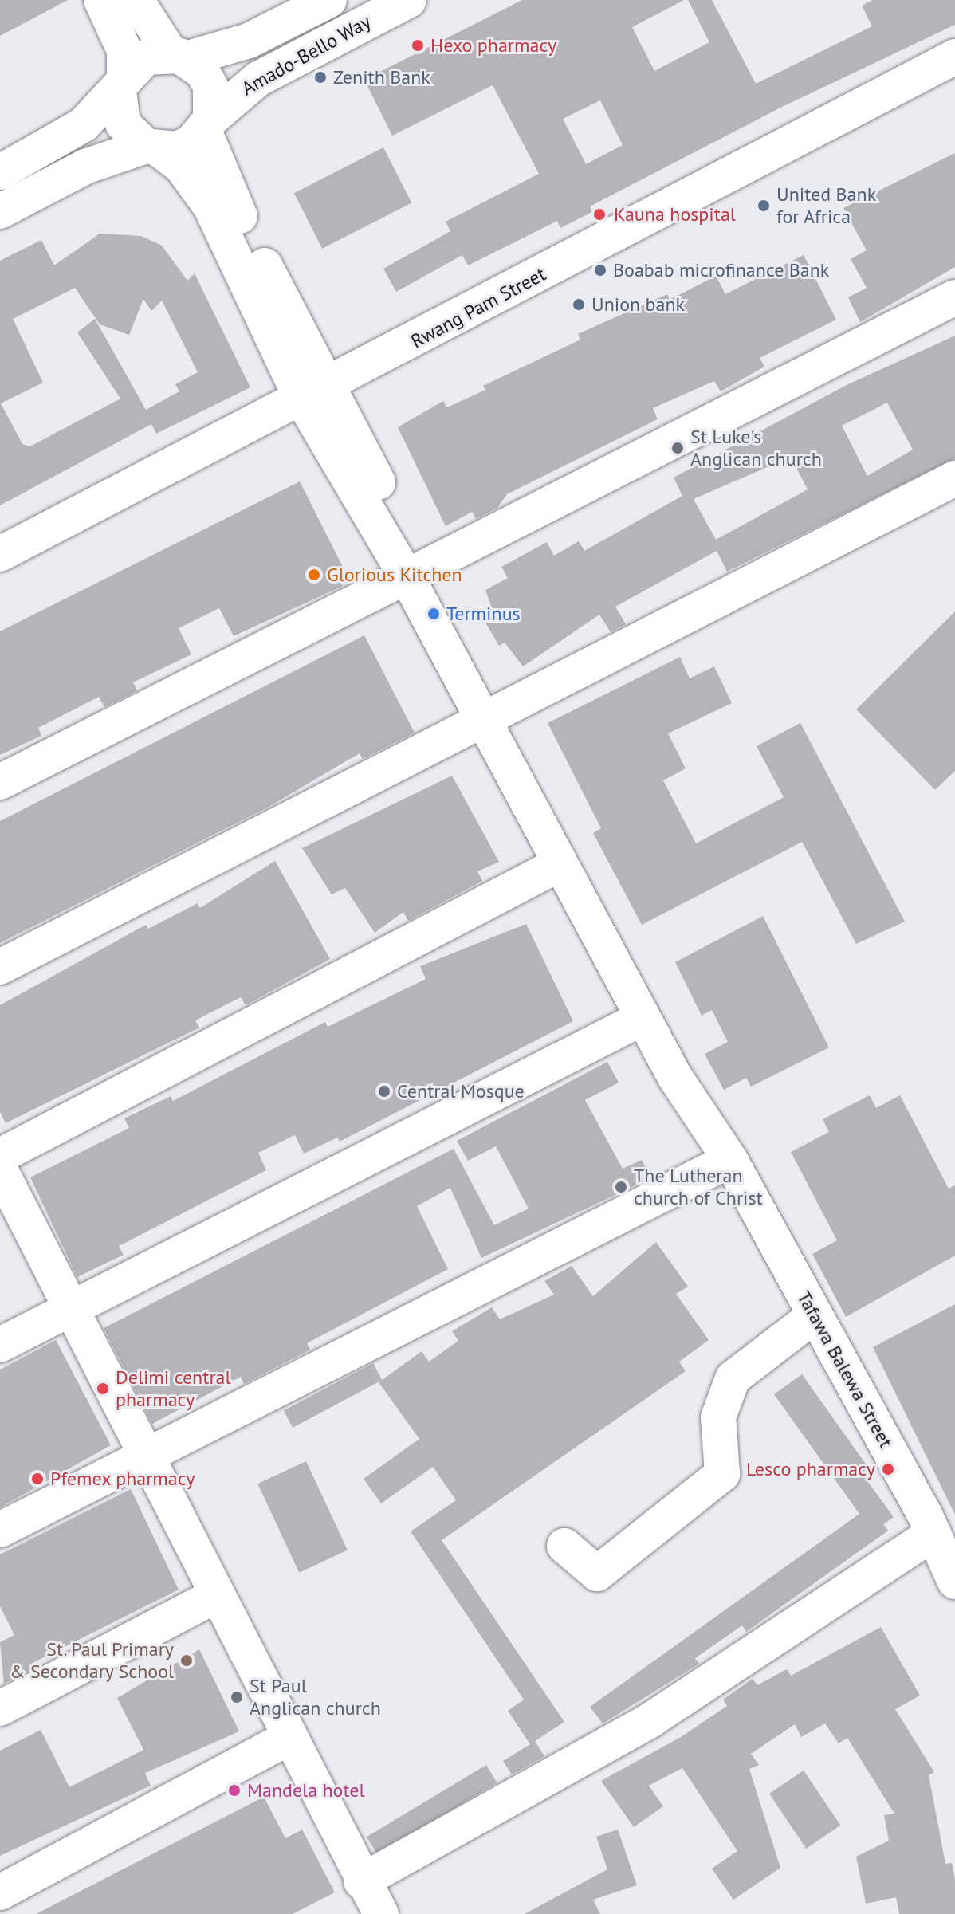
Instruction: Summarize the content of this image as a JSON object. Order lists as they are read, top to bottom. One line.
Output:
{"streets":{"street":["Amado-Bello Way","Rwang Pam Street","Tafawa Balewa Street"]},"places":["Hexo pharmacy","Zenith Bank","United Bank for Africa","Kauna hospital","Boabab microfinance Bank","Union bank","St Luke's Anglican church","Glorious Kitchen","Terminus","Central Mosque","The Lutheran church of Christ","Delimi central pharmacy","Lesco pharmacy","Pfemex pharmacy","St. Paul Primary & Secondary School","St Paul Anglican church","Mandela hotel"]}
